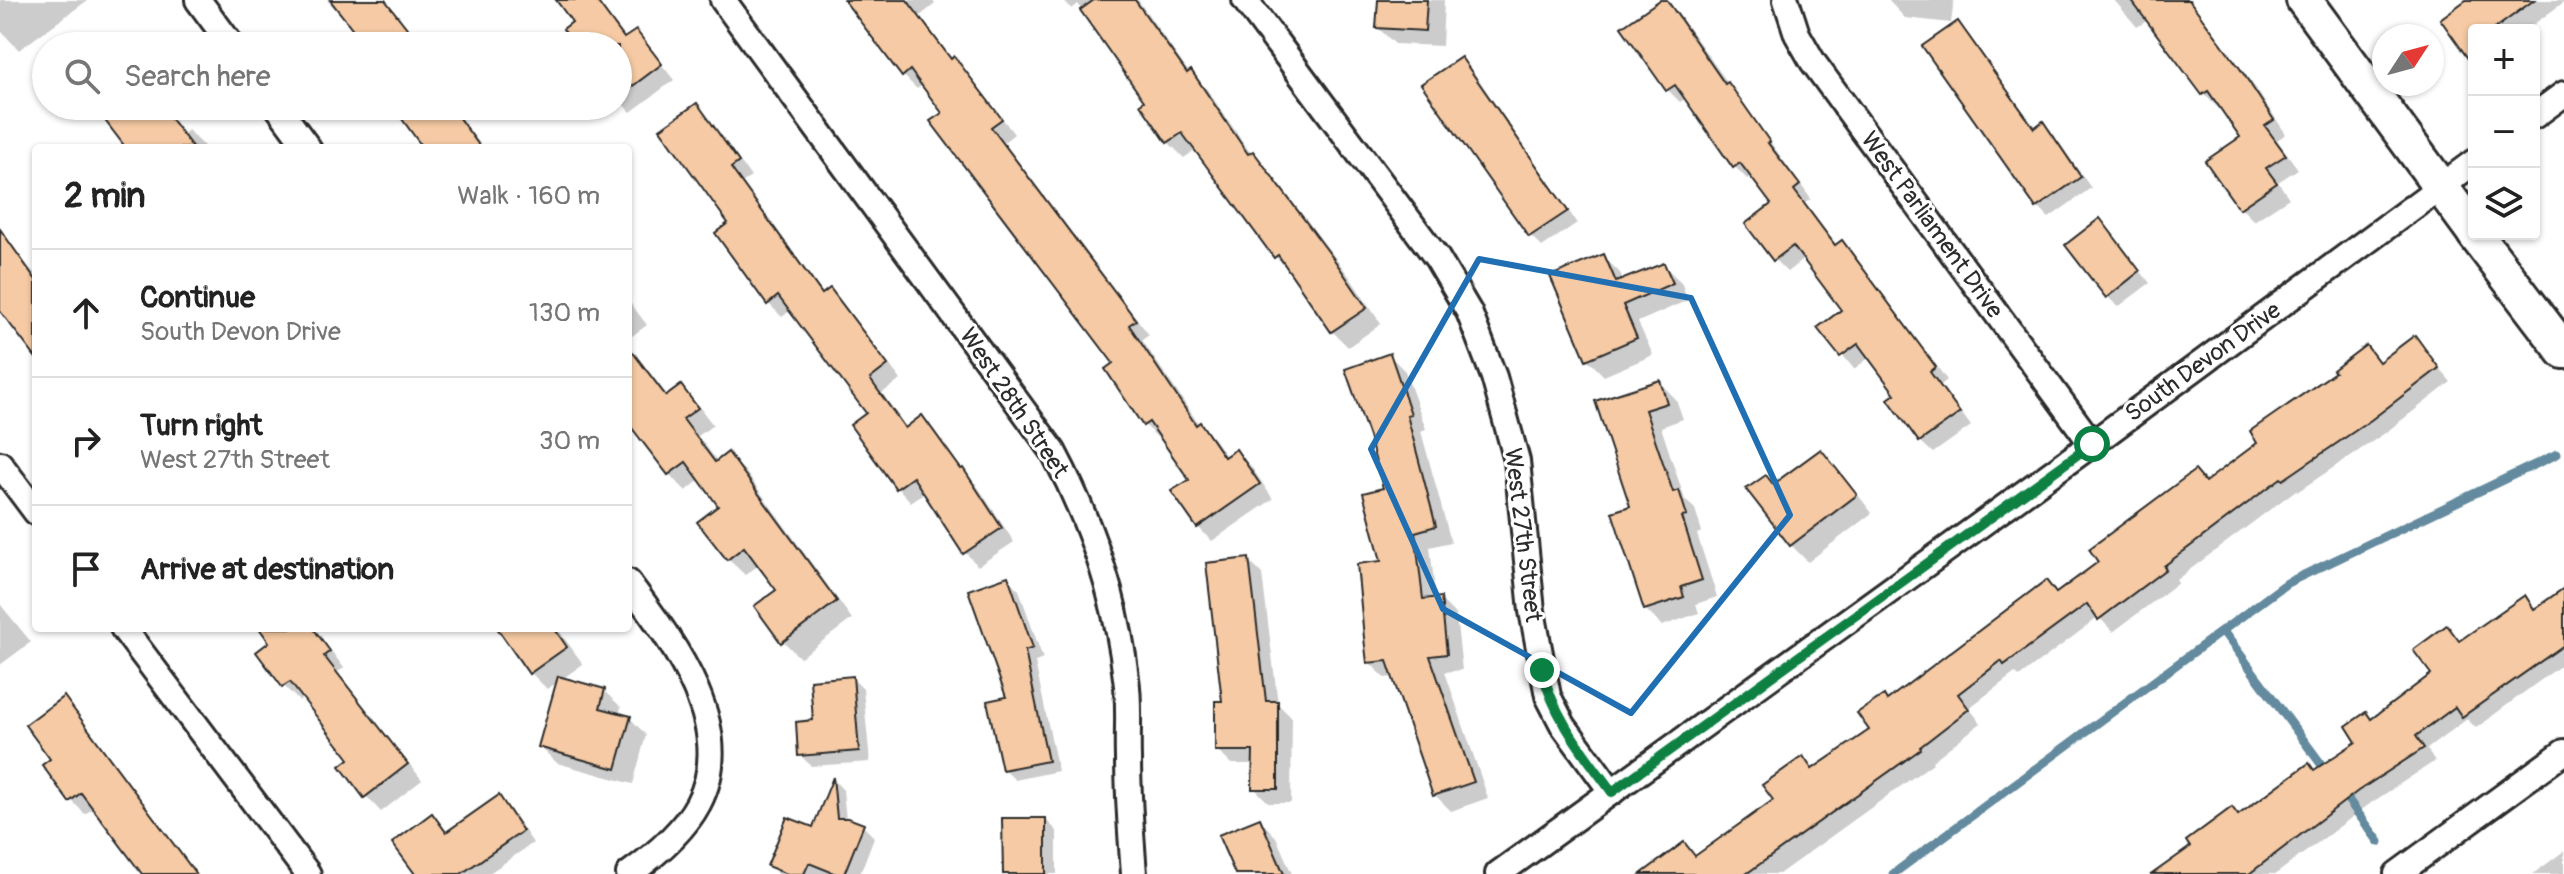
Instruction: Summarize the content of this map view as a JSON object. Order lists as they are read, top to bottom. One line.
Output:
{"streets":{"street":["West Parliament Drive","South Devon Drive","West 28th Street","West 27th Street"]},"crossings":[["West Parliament Drive","South Devon Drive"],["South Devon Drive","West 27th Street"]],"north":"top right","page":{"map_buttons":["+","−"],"search":"Search here","heading":["2 min","Walk · 160 m"],"list":[["Continue","South Devon Drive","130 m"],["Turn right","West 27th Street","30 m"],"Arrive at destination"]}}
